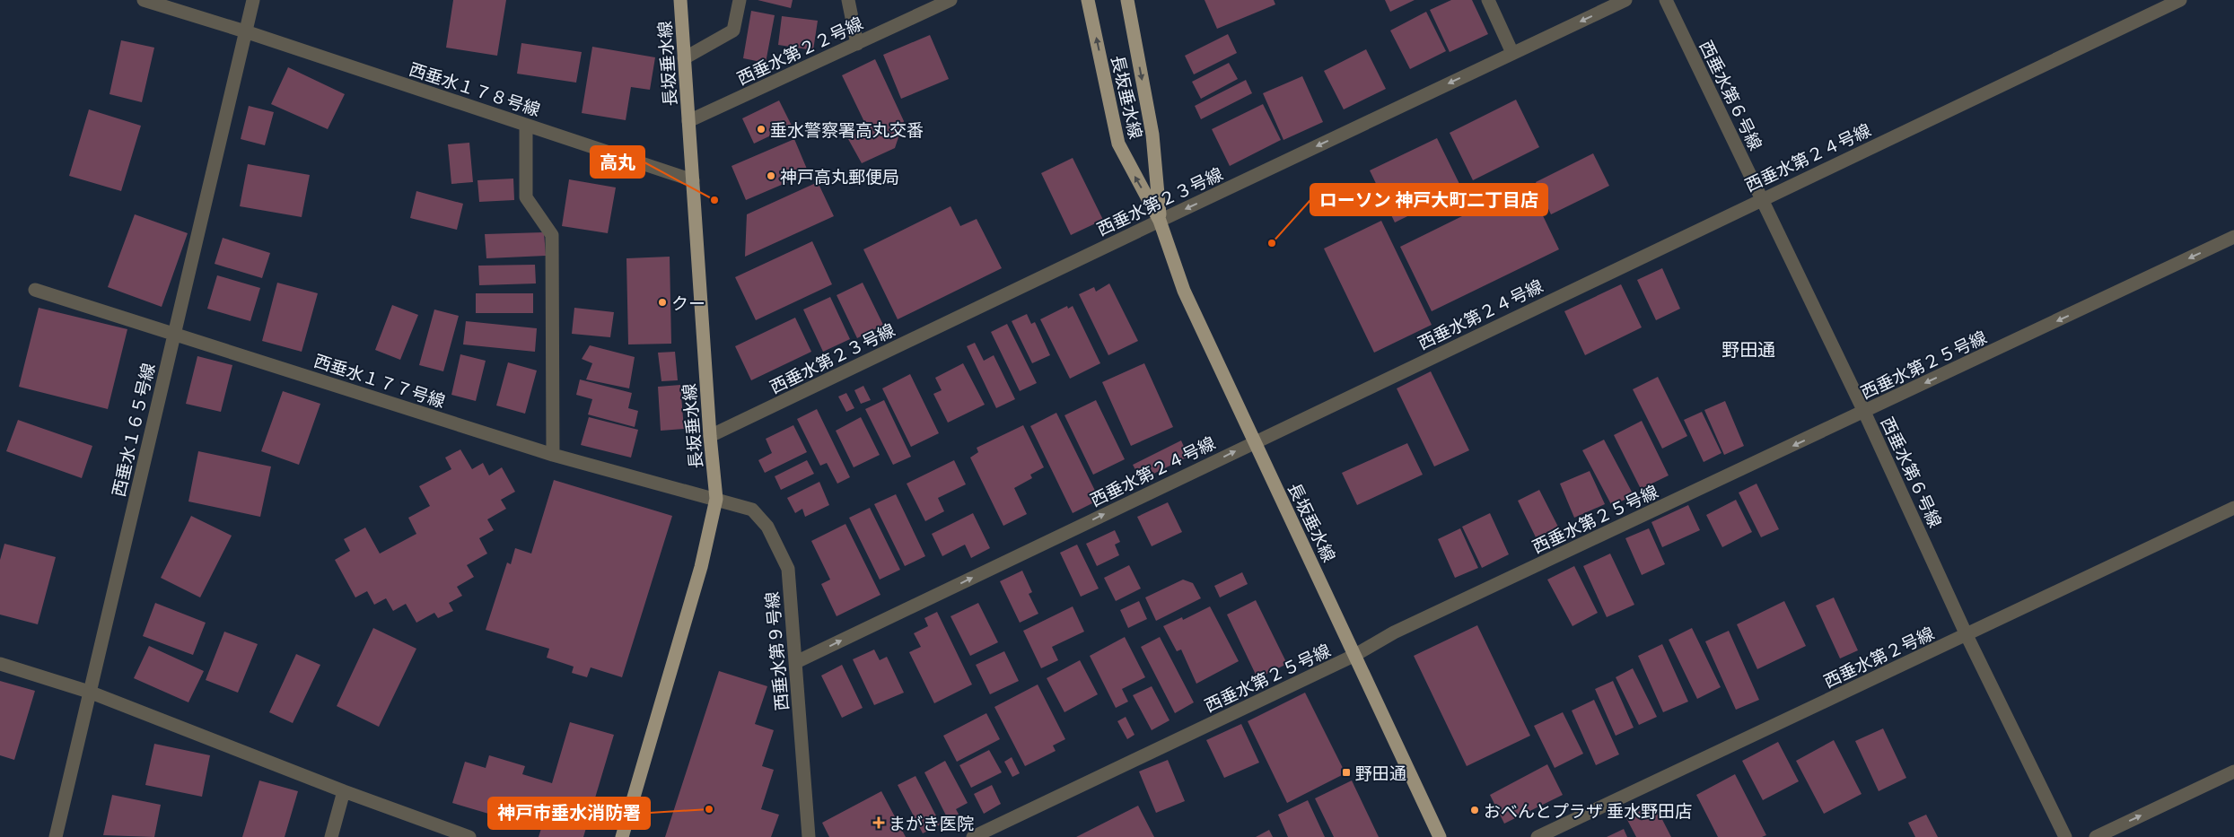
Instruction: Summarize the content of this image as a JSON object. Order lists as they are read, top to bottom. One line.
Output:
{"streets":{"main road":["長坂垂水線"],"street":["西垂水第２２号線","西垂水１７８号線","西垂水第６号線","西垂水第２４号線","西垂水第２３号線","西垂水第２５号線","西垂水１７７号線","西垂水１６５号線","西垂水第９号線","西垂水第２号線"]},"crossings":[["西垂水第２２号線","長坂垂水線"],["長坂垂水線","西垂水１７８号線"],["長坂垂水線","西垂水第２４号線"],["長坂垂水線","西垂水第２３号線"],["長坂垂水線","西垂水第２５号線"],["長坂垂水線","西垂水１７７号線"],["長坂垂水線","西垂水第９号線"],["西垂水１７８号線","西垂水１６５号線"],["西垂水第６号線","西垂水第２４号線"],["西垂水第６号線","西垂水第２５号線"],["西垂水第６号線","西垂水第２号線"],["西垂水第２４号線","西垂水第９号線"],["西垂水１７７号線","西垂水１６５号線"],["西垂水１７７号線","西垂水第９号線"]],"one_way":["西垂水第２３号線","西垂水第２５号線"],"districts":["野田通"],"places":{"other":["垂水警察署高丸交番","神戸高丸郵便局","高丸","ローソン 神戸大町二丁目店","クー","神戸市垂水消防署","おべんとプラザ 垂水野田店"],"transit":["野田通"],"health":["まがき医院"]}}
